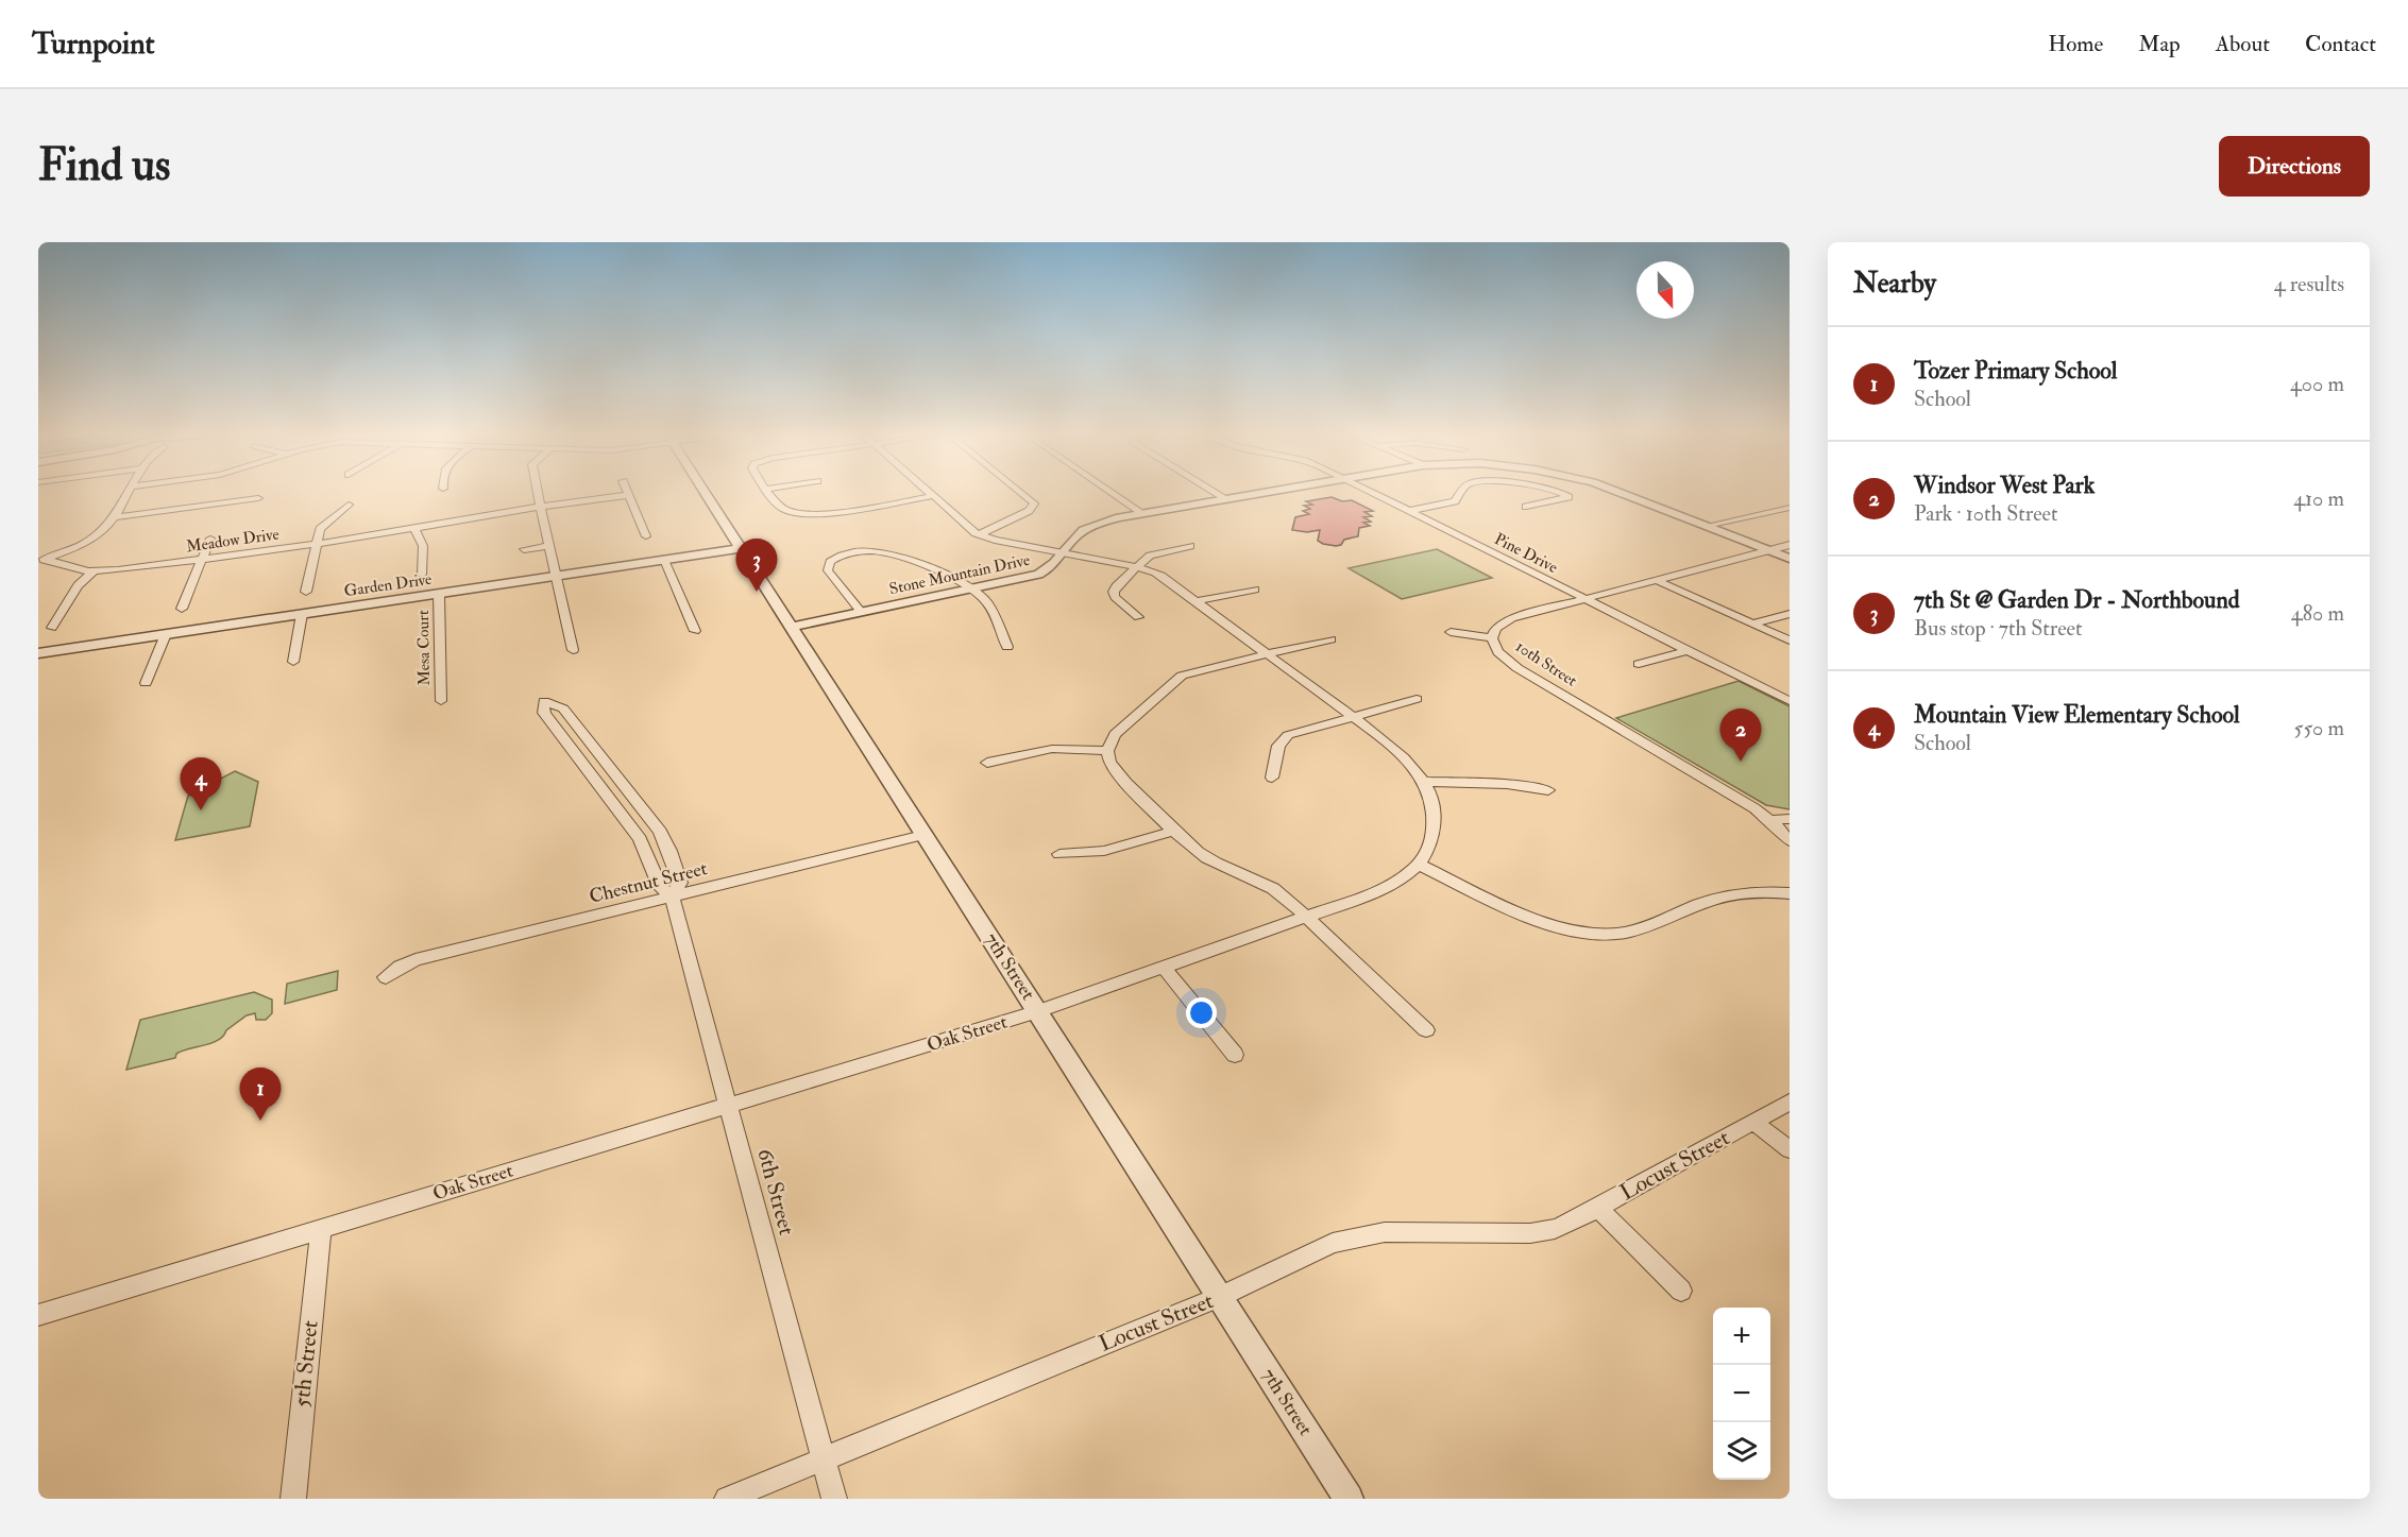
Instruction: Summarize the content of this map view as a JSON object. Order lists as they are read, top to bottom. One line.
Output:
{"streets":{"street":["Meadow Drive","Pine Drive","Stone Mountain Drive","Garden Drive","Mesa Court","10th Street","Chestnut Street","7th Street","Oak Street","Locust Street","6th Street","5th Street"]},"crossings":[["Pine Drive","10th Street"],["Stone Mountain Drive","10th Street"],["Stone Mountain Drive","7th Street"],["Stone Mountain Drive","Oak Street"],["Garden Drive","Mesa Court"],["Garden Drive","7th Street"],["Chestnut Street","7th Street"],["Chestnut Street","6th Street"],["7th Street","Oak Street"],["7th Street","Locust Street"],["Oak Street","6th Street"],["Oak Street","5th Street"],["Locust Street","6th Street"]],"north":"bottom","page":{"header":"Turnpoint","nav":["Home","Map","About","Contact"],"buttons":"Directions","title":"Find us","heading":["Nearby","4 results"],"list":[{"mark":"1","name":"Tozer Primary School","note":"School","value":"400 m"},{"mark":"2","name":"Windsor West Park","note":"Park · 10th Street","value":"410 m"},{"mark":"3","name":"7th St @ Garden Dr - Northbound","note":"Bus stop · 7th Street","value":"480 m"},{"mark":"4","name":"Mountain View Elementary School","note":"School","value":"550 m"}],"pins":["3","2","4","1"],"map_buttons":["+","−"]}}
